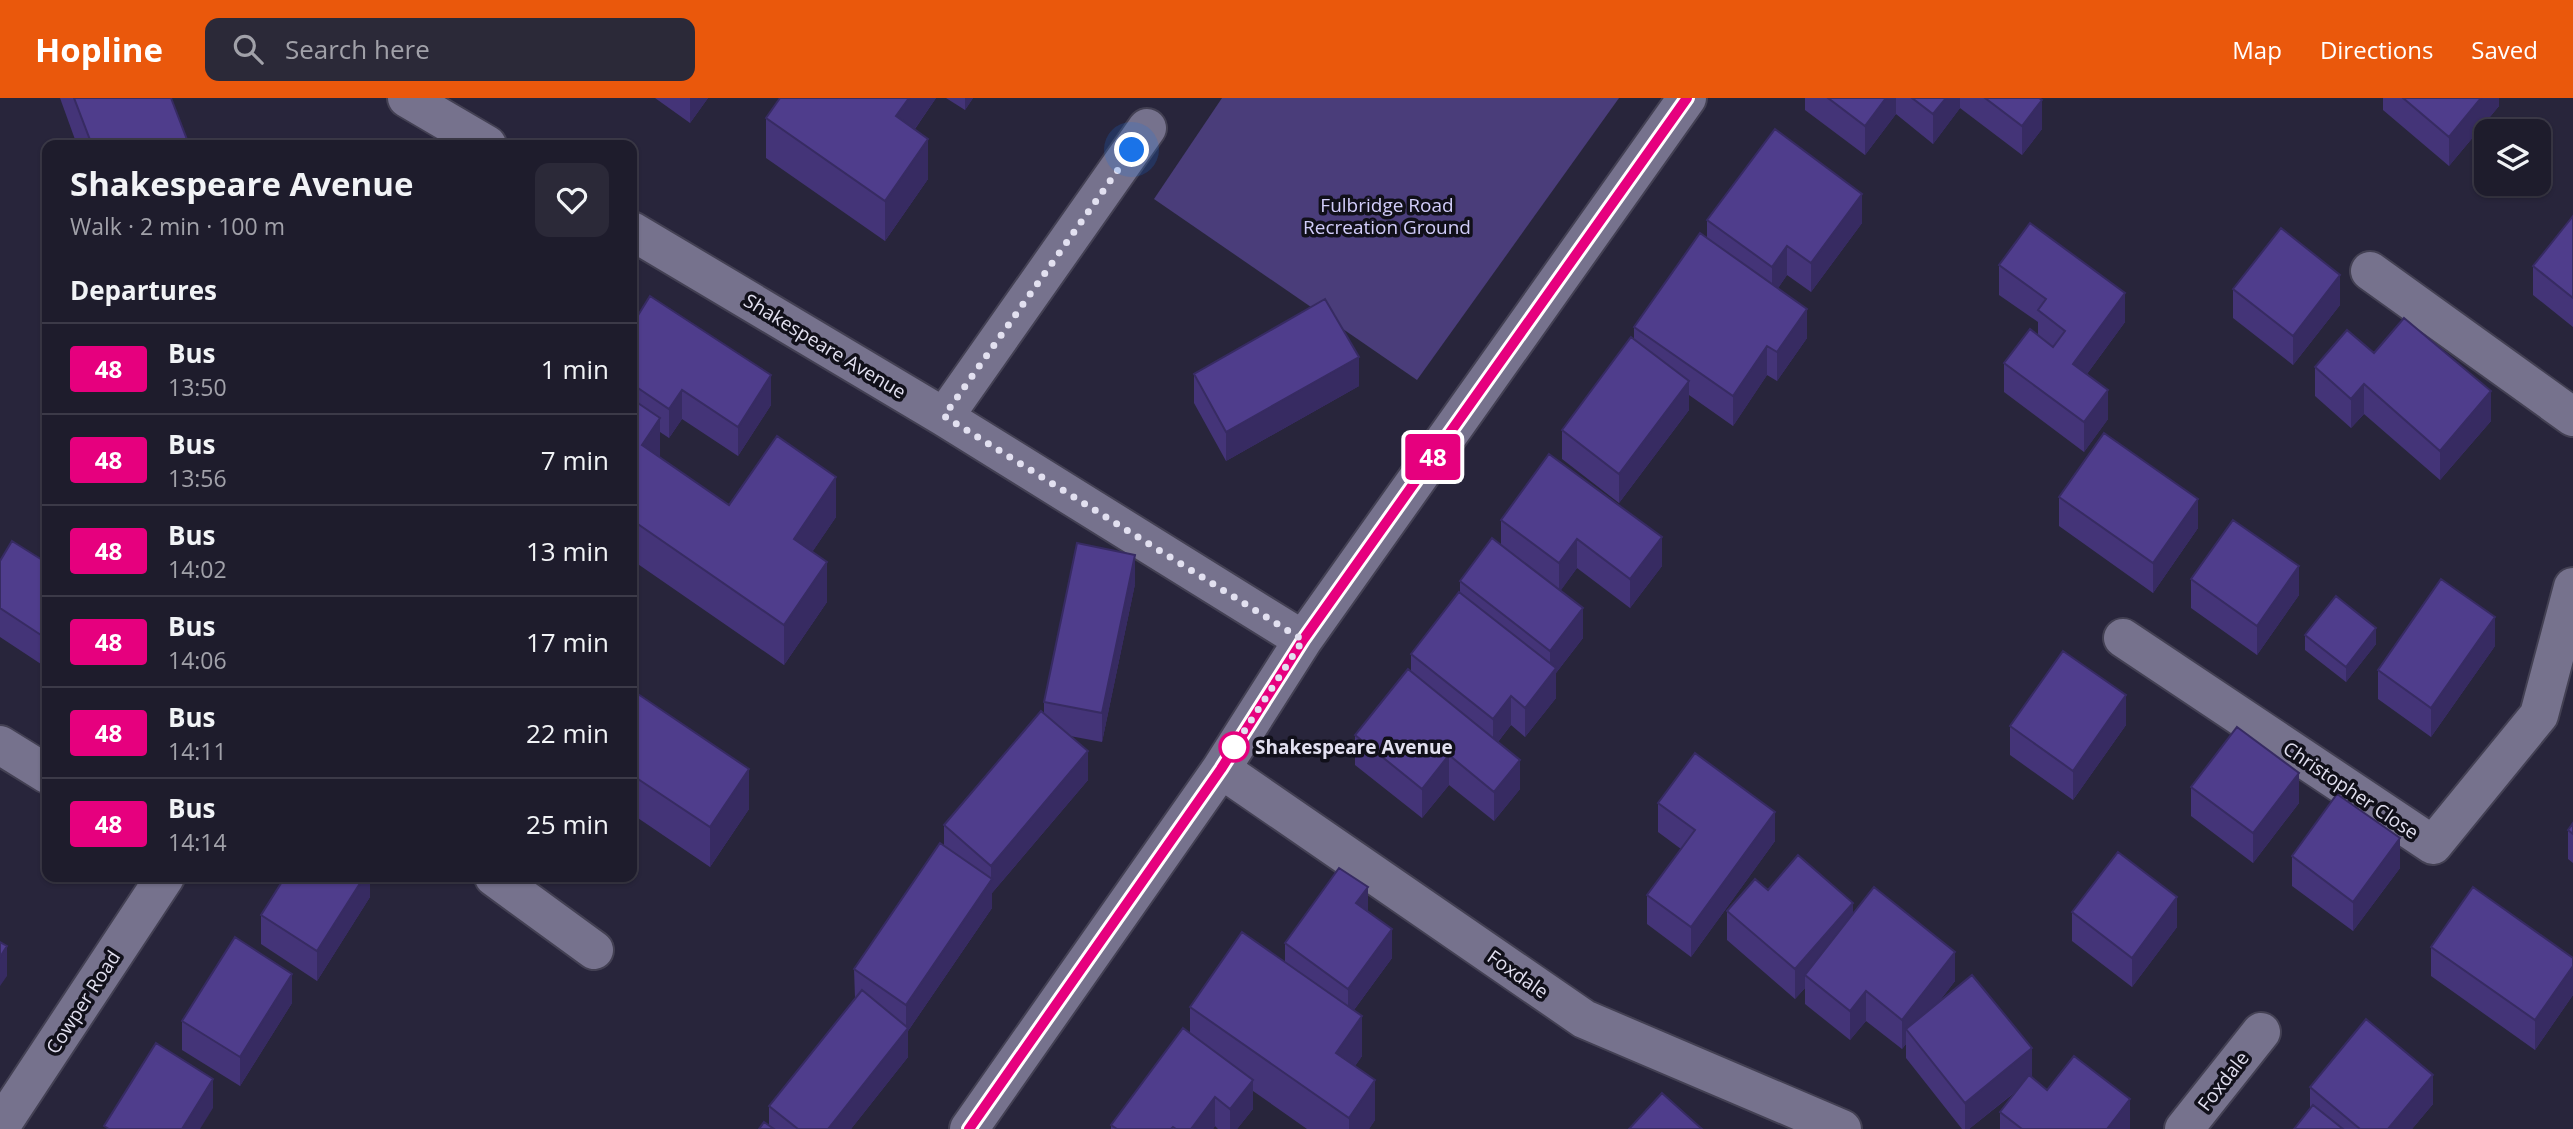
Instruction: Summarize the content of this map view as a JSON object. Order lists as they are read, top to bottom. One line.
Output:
{"streets":{"street":["Shakespeare Avenue","Christopher Close","Foxdale","Cowper Road"]},"parks":["Fulbridge Road Recreation Ground"],"places":["Shakespeare Avenue"],"lines":["bus line 48"],"page":{"header":"Hopline","search":"Search here","nav":["Map","Directions","Saved"],"on_map":"48","heading":[["Shakespeare Avenue","Walk · 2 min · 100 m"],"Departures"],"list":[{"mark":"48","name":"Bus","note":"13:50","value":"1 min"},{"mark":"48","name":"Bus","note":"13:56","value":"7 min"},{"mark":"48","name":"Bus","note":"14:02","value":"13 min"},{"mark":"48","name":"Bus","note":"14:06","value":"17 min"},{"mark":"48","name":"Bus","note":"14:11","value":"22 min"},{"mark":"48","name":"Bus","note":"14:14","value":"25 min"}]}}
